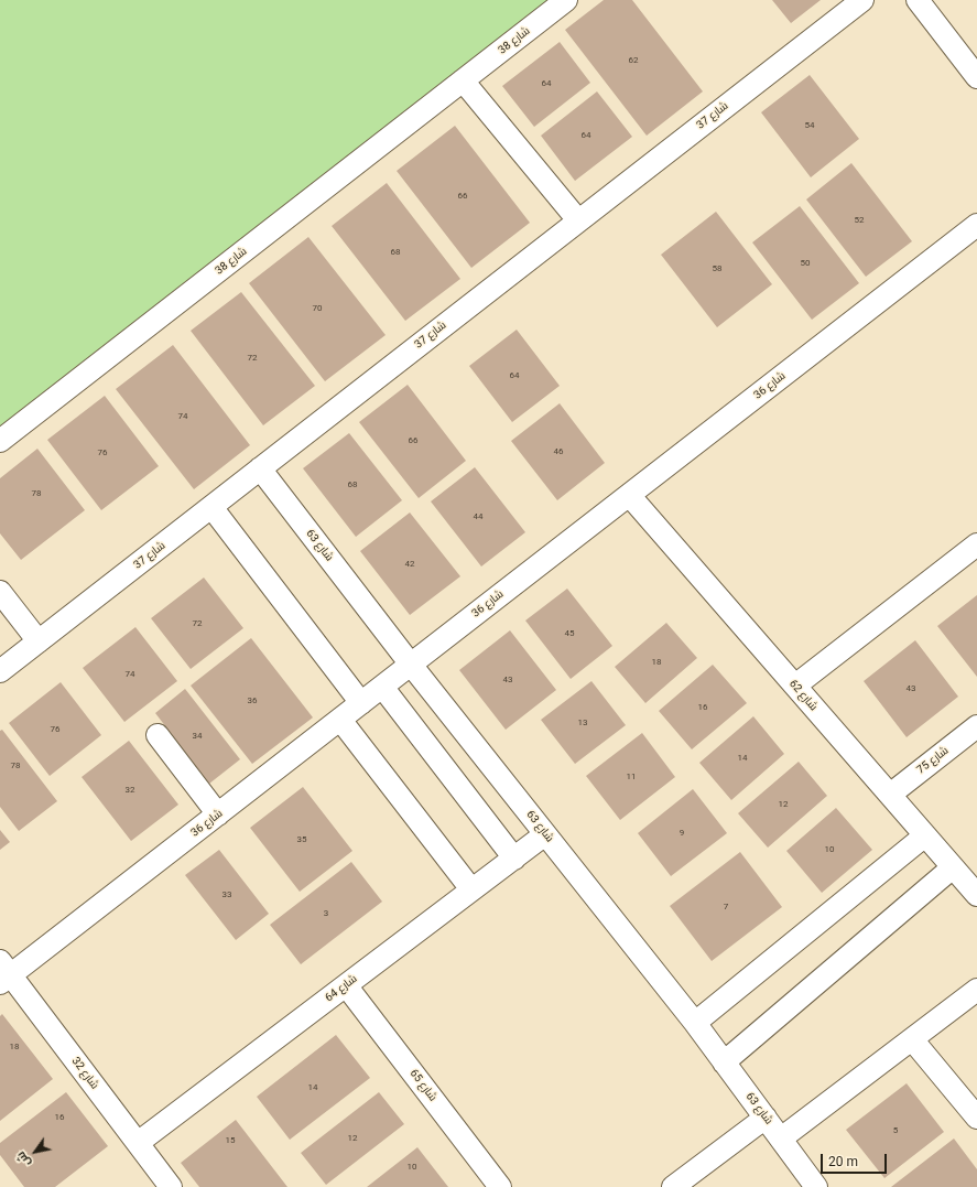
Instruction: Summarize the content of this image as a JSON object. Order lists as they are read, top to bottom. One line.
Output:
{"streets":{"street":["شارع 38","شارع 37","شارع 36","شارع 63","شارع 62","شارع 75","شارع 64","شارع 32","شارع 65"]},"crossings":[["شارع 37","شارع 63"],["شارع 36","شارع 63"],["شارع 36","شارع 62"],["شارع 36","شارع 32"],["شارع 63","شارع 64"],["شارع 62","شارع 75"],["شارع 64","شارع 32"],["شارع 64","شارع 65"]],"house_numbers":["62","64","54","64","66","52","68","50","58","70","72","64","74","66","46","76","68","78","44","42","72","45","18","74","43","43","36","16","13","76","34","14","78","11","32","12","9","35","10","33","7","3","18","14","16","5","12","15","10"],"scale_bar":"20 m","north":"bottom left"}
